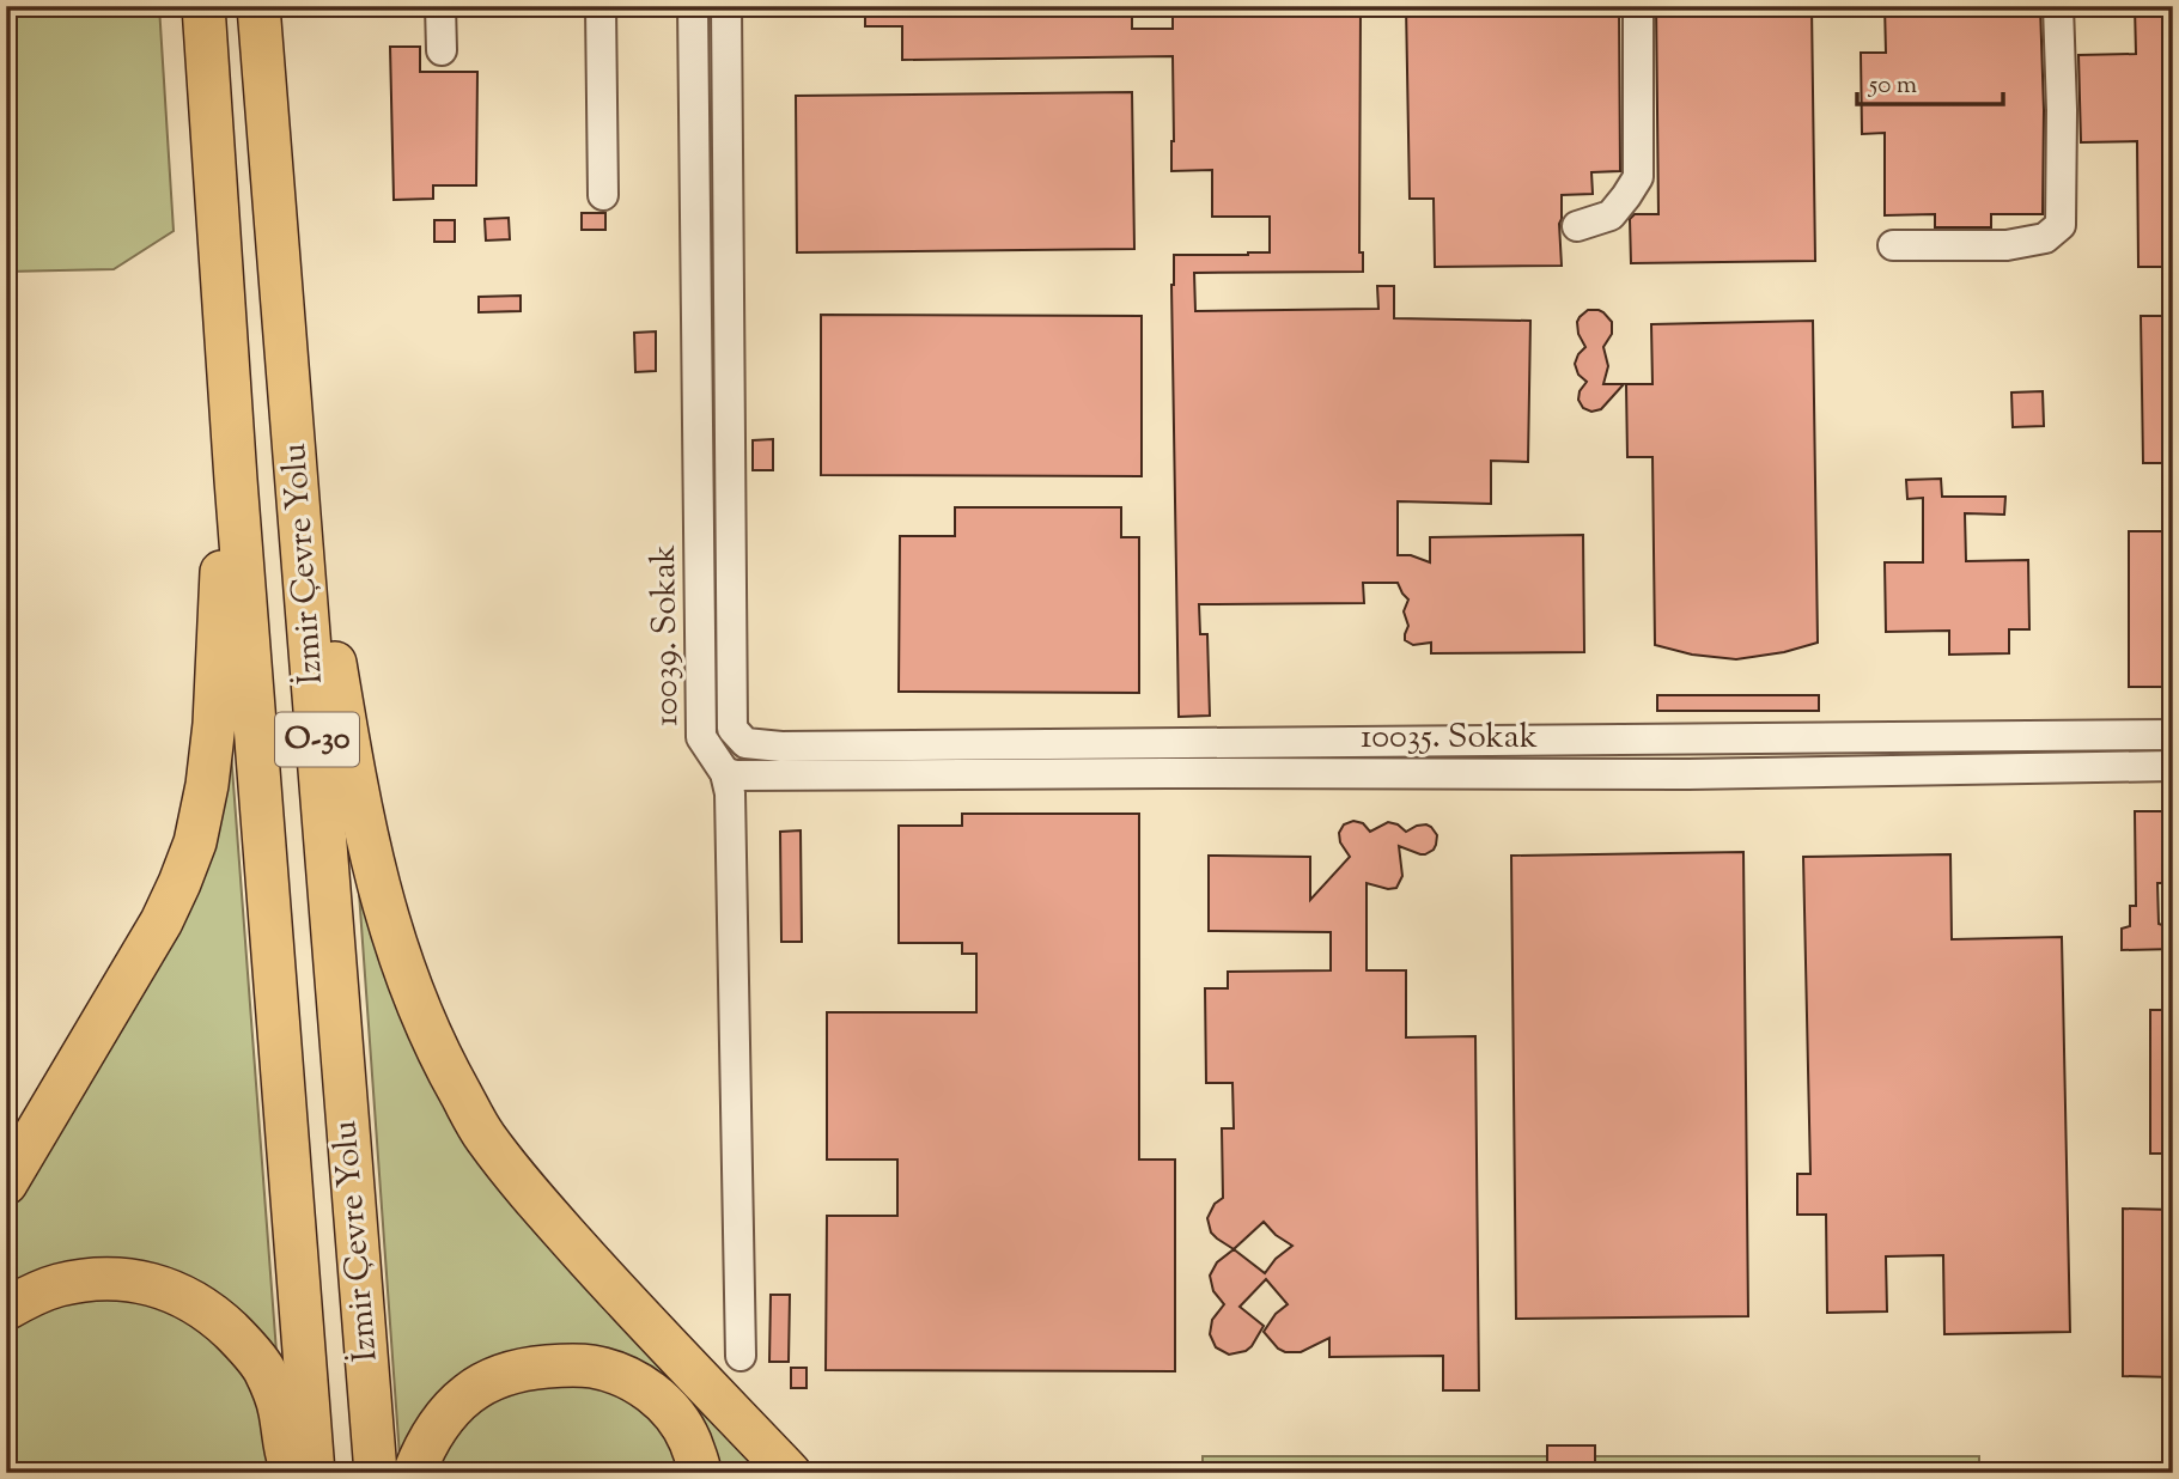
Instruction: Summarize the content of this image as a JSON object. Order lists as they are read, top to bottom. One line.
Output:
{"streets":{"highway":["İzmir Çevre Yolu","O-30"],"street":["10039. Sokak","10035. Sokak"]},"crossings":[["10039. Sokak","10035. Sokak"]],"scale_bar":"50 m"}
